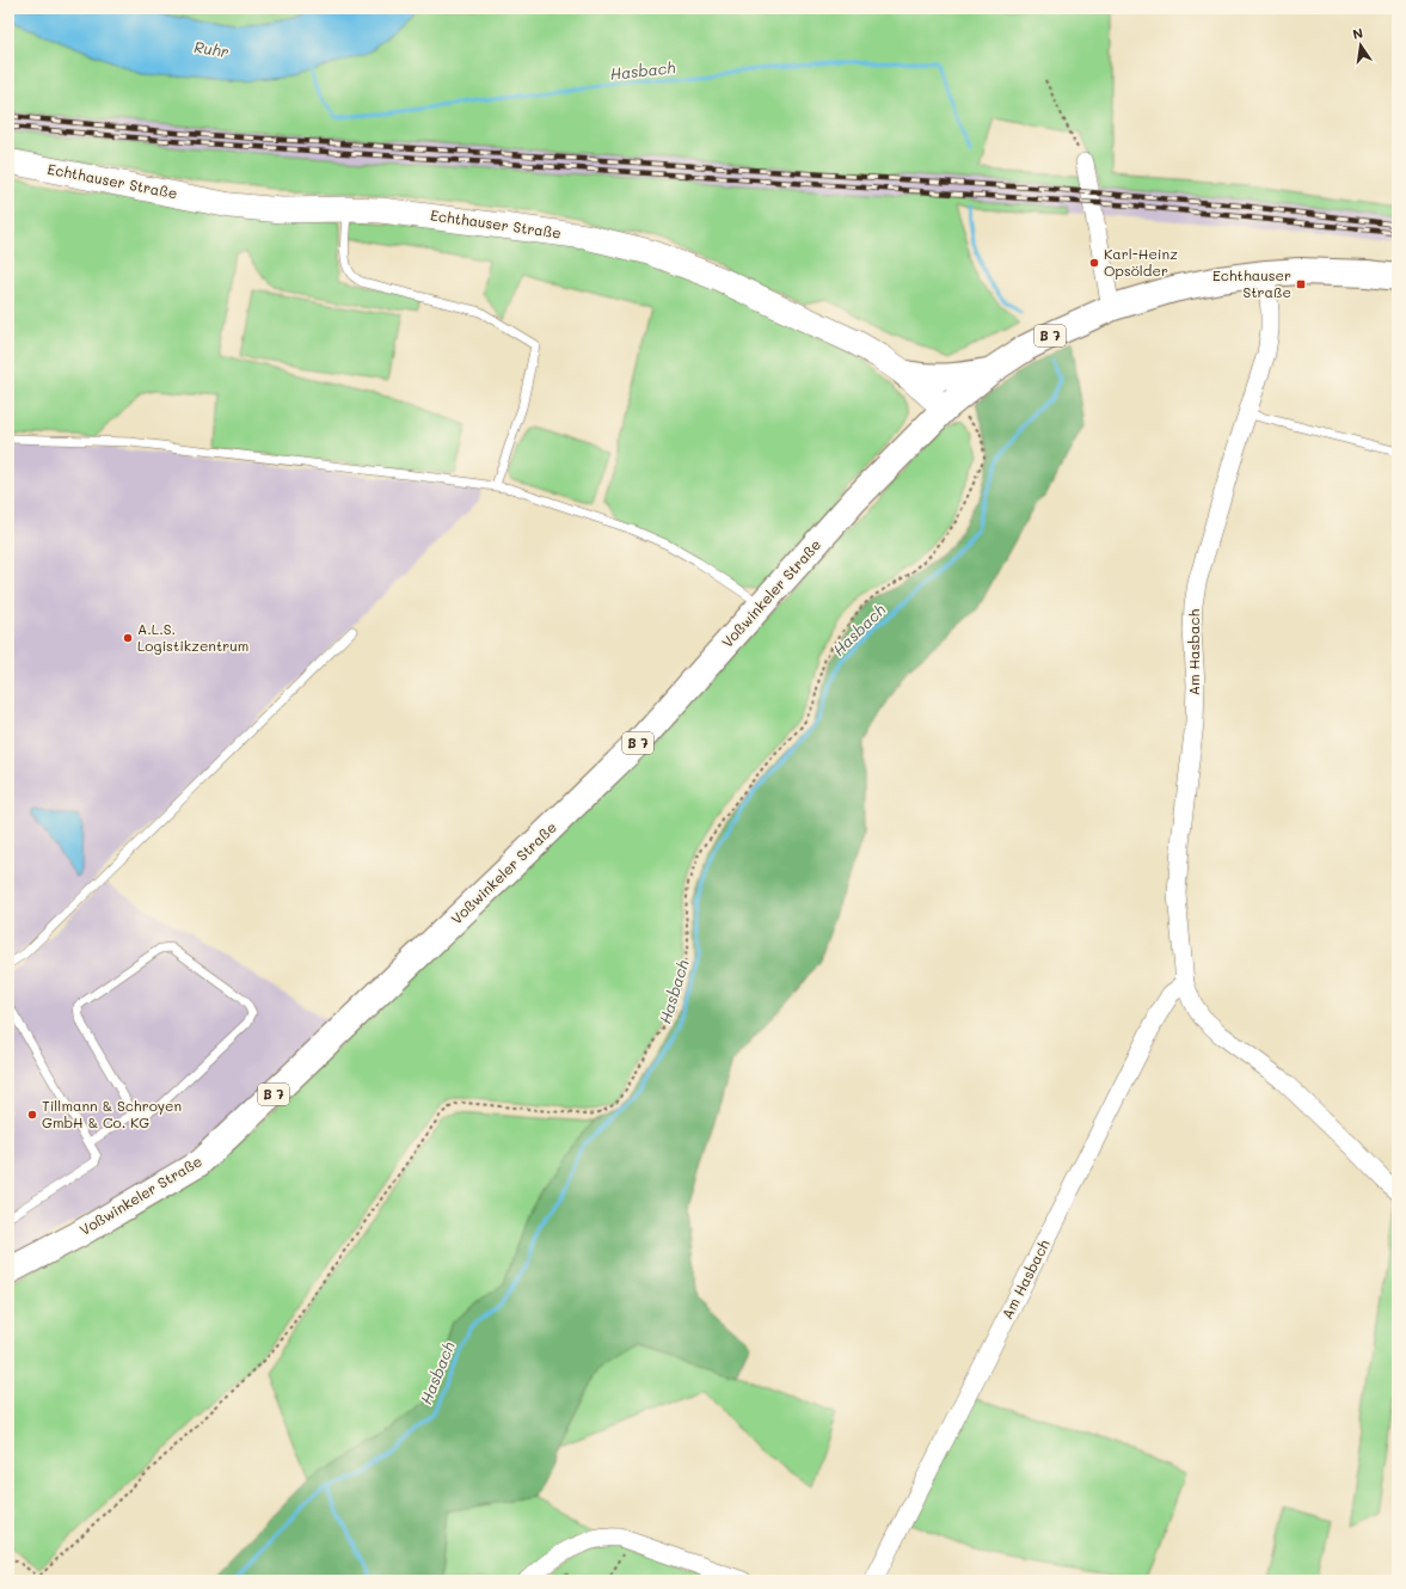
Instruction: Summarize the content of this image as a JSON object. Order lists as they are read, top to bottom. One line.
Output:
{"streets":{"main road":["Echthauser Straße","B 7","Voßwinkeler Straße"],"street":["Am Hasbach"]},"crossings":[["Echthauser Straße","B 7"],["Echthauser Straße","Voßwinkeler Straße"],["B 7","Voßwinkeler Straße"],["B 7","Am Hasbach"]],"water":["Ruhr","Hasbach"],"places":{"other":["Karl-Heinz Opsölder","A.L.S. Logistikzentrum","Tillmann & Schroyen GmbH & Co. KG"],"transit":["Echthauser Straße"]},"north":"top"}
